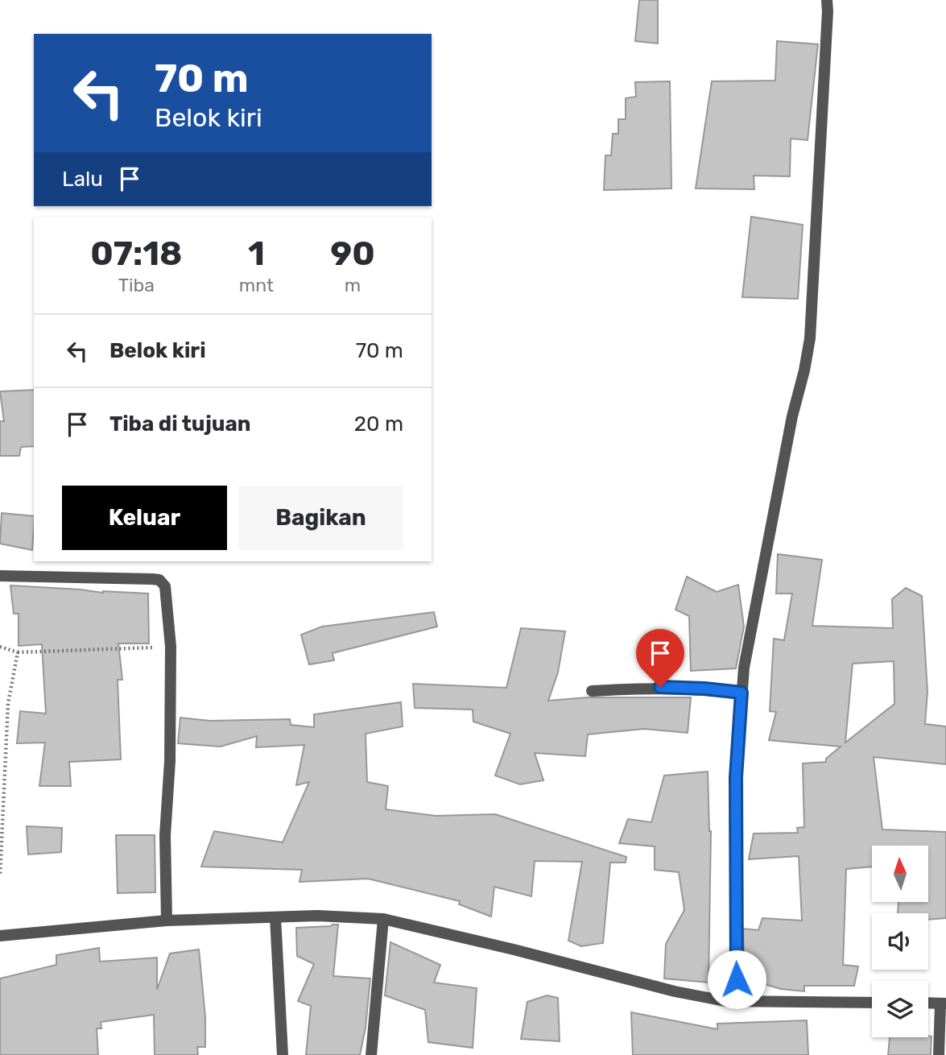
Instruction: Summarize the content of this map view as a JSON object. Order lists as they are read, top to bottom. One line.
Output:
{"north":"top","page":{"turn":["70 m","Belok kiri"],"then":"Lalu","eta":["07:18","Tiba","1","mnt","90","m"],"list":[{"name":"Belok kiri","value":"70 m"},{"name":"Tiba di tujuan","value":"20 m"}],"buttons":["Keluar","Bagikan"]}}
